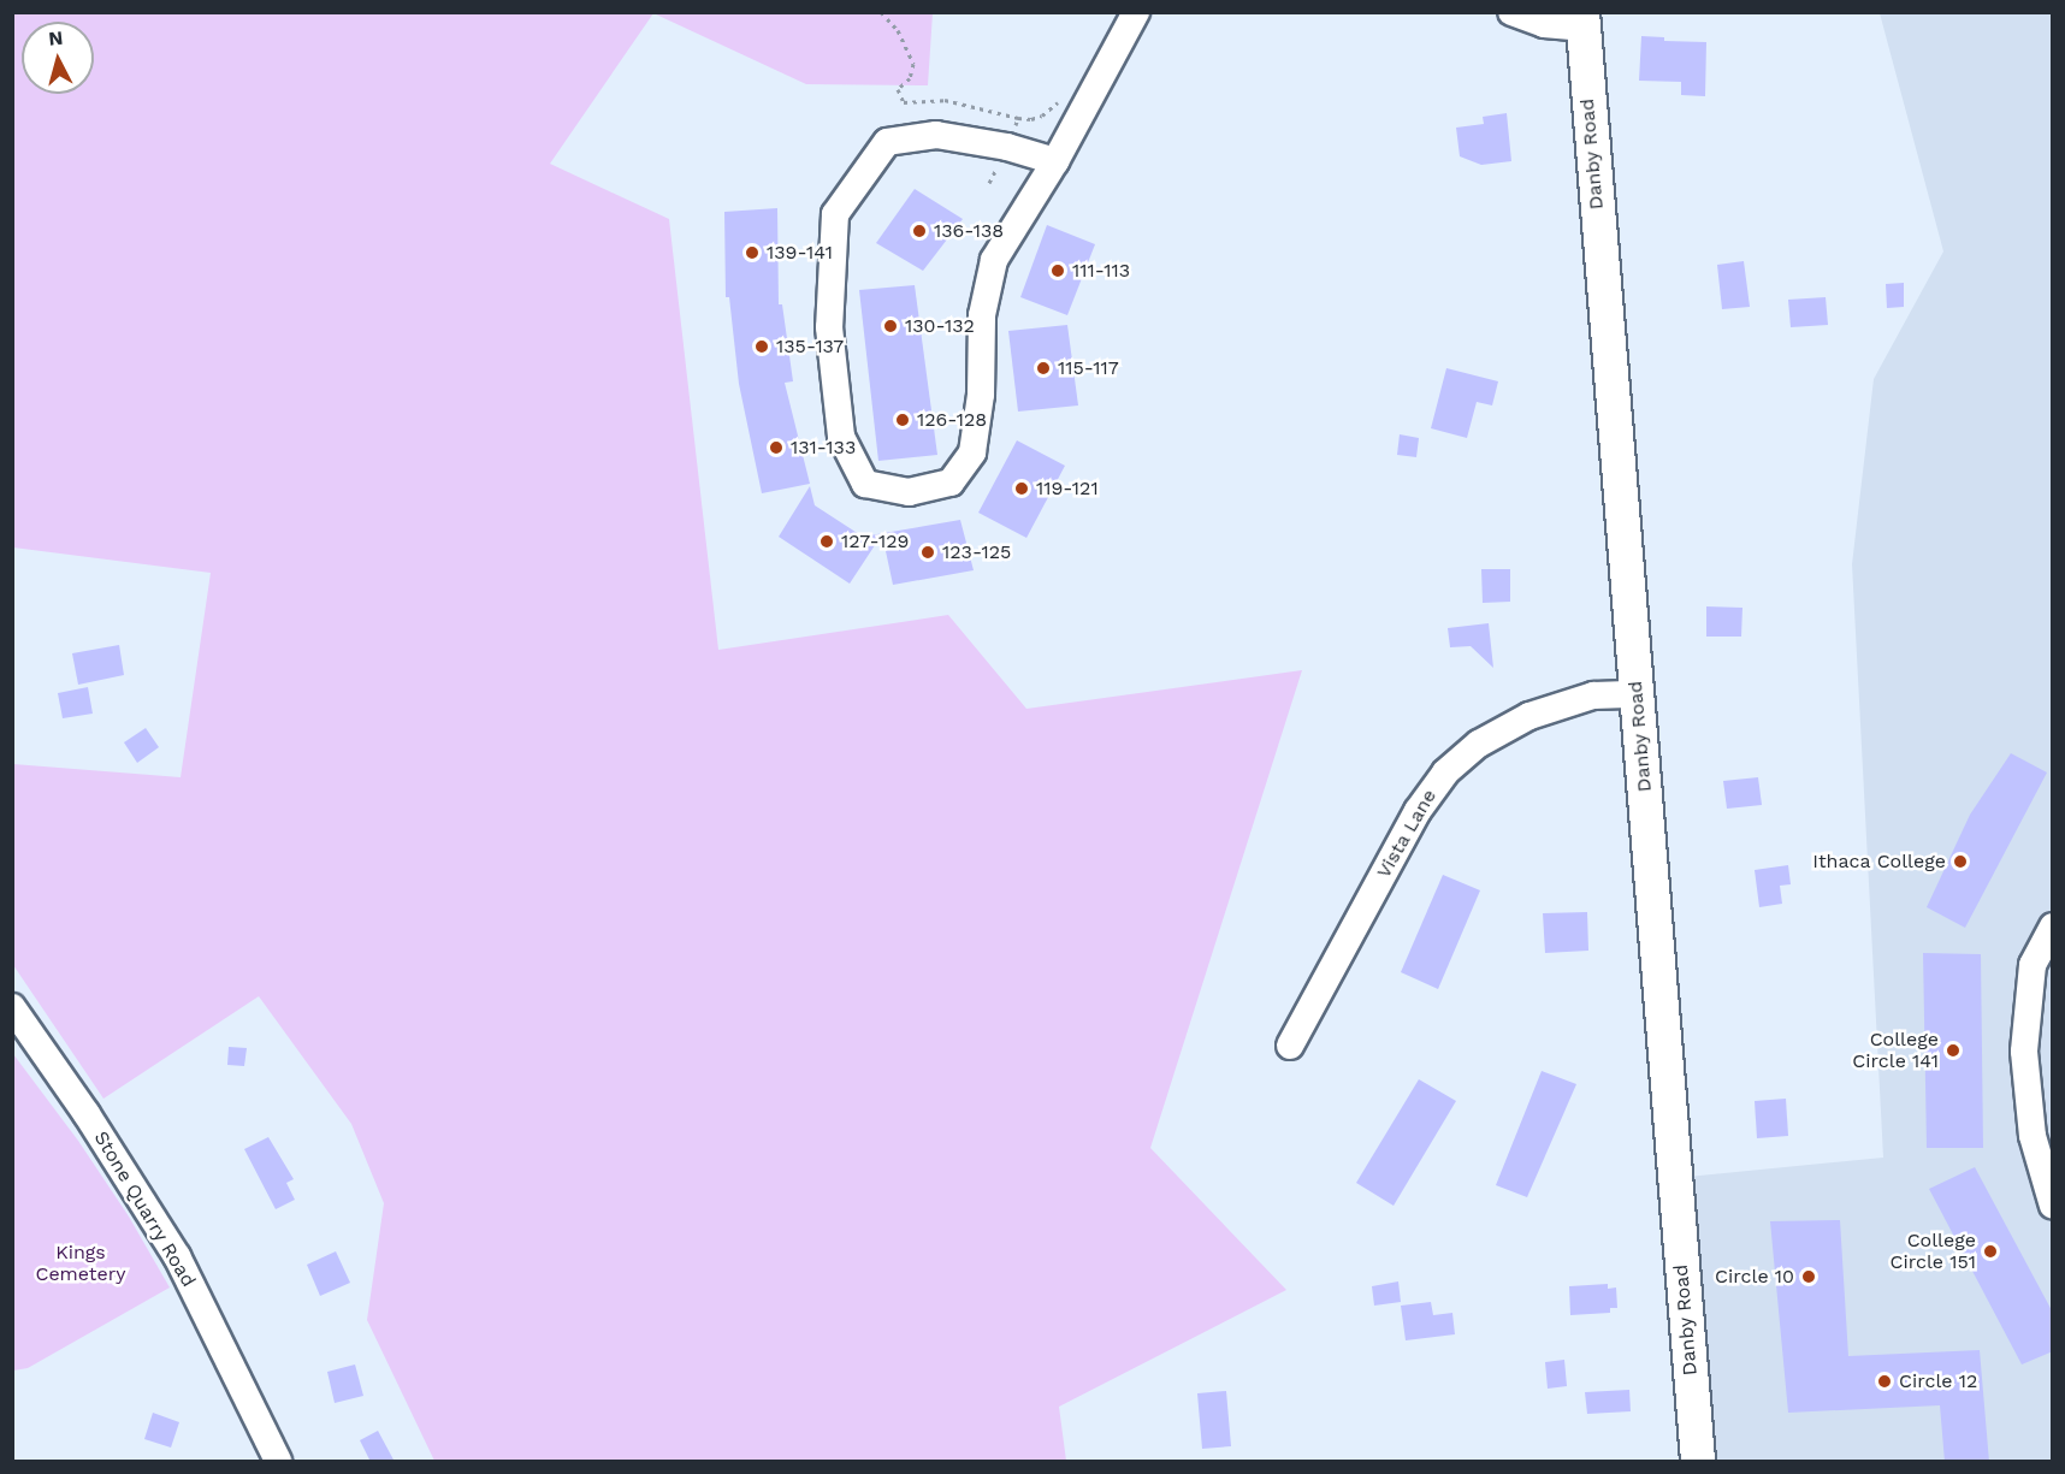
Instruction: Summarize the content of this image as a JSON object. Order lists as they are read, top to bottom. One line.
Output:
{"streets":{"main road":["Danby Road"],"street":["Vista Lane","Stone Quarry Road"]},"crossings":[["Danby Road","Vista Lane"]],"parks":["Kings Cemetery"],"places":["136-138","139-141","111-113","130-132","135-137","115-117","126-128","131-133","119-121","127-129","123-125","Ithaca College","College Circle 141","College Circle 151","Circle 10","Circle 12"],"north":"top"}
